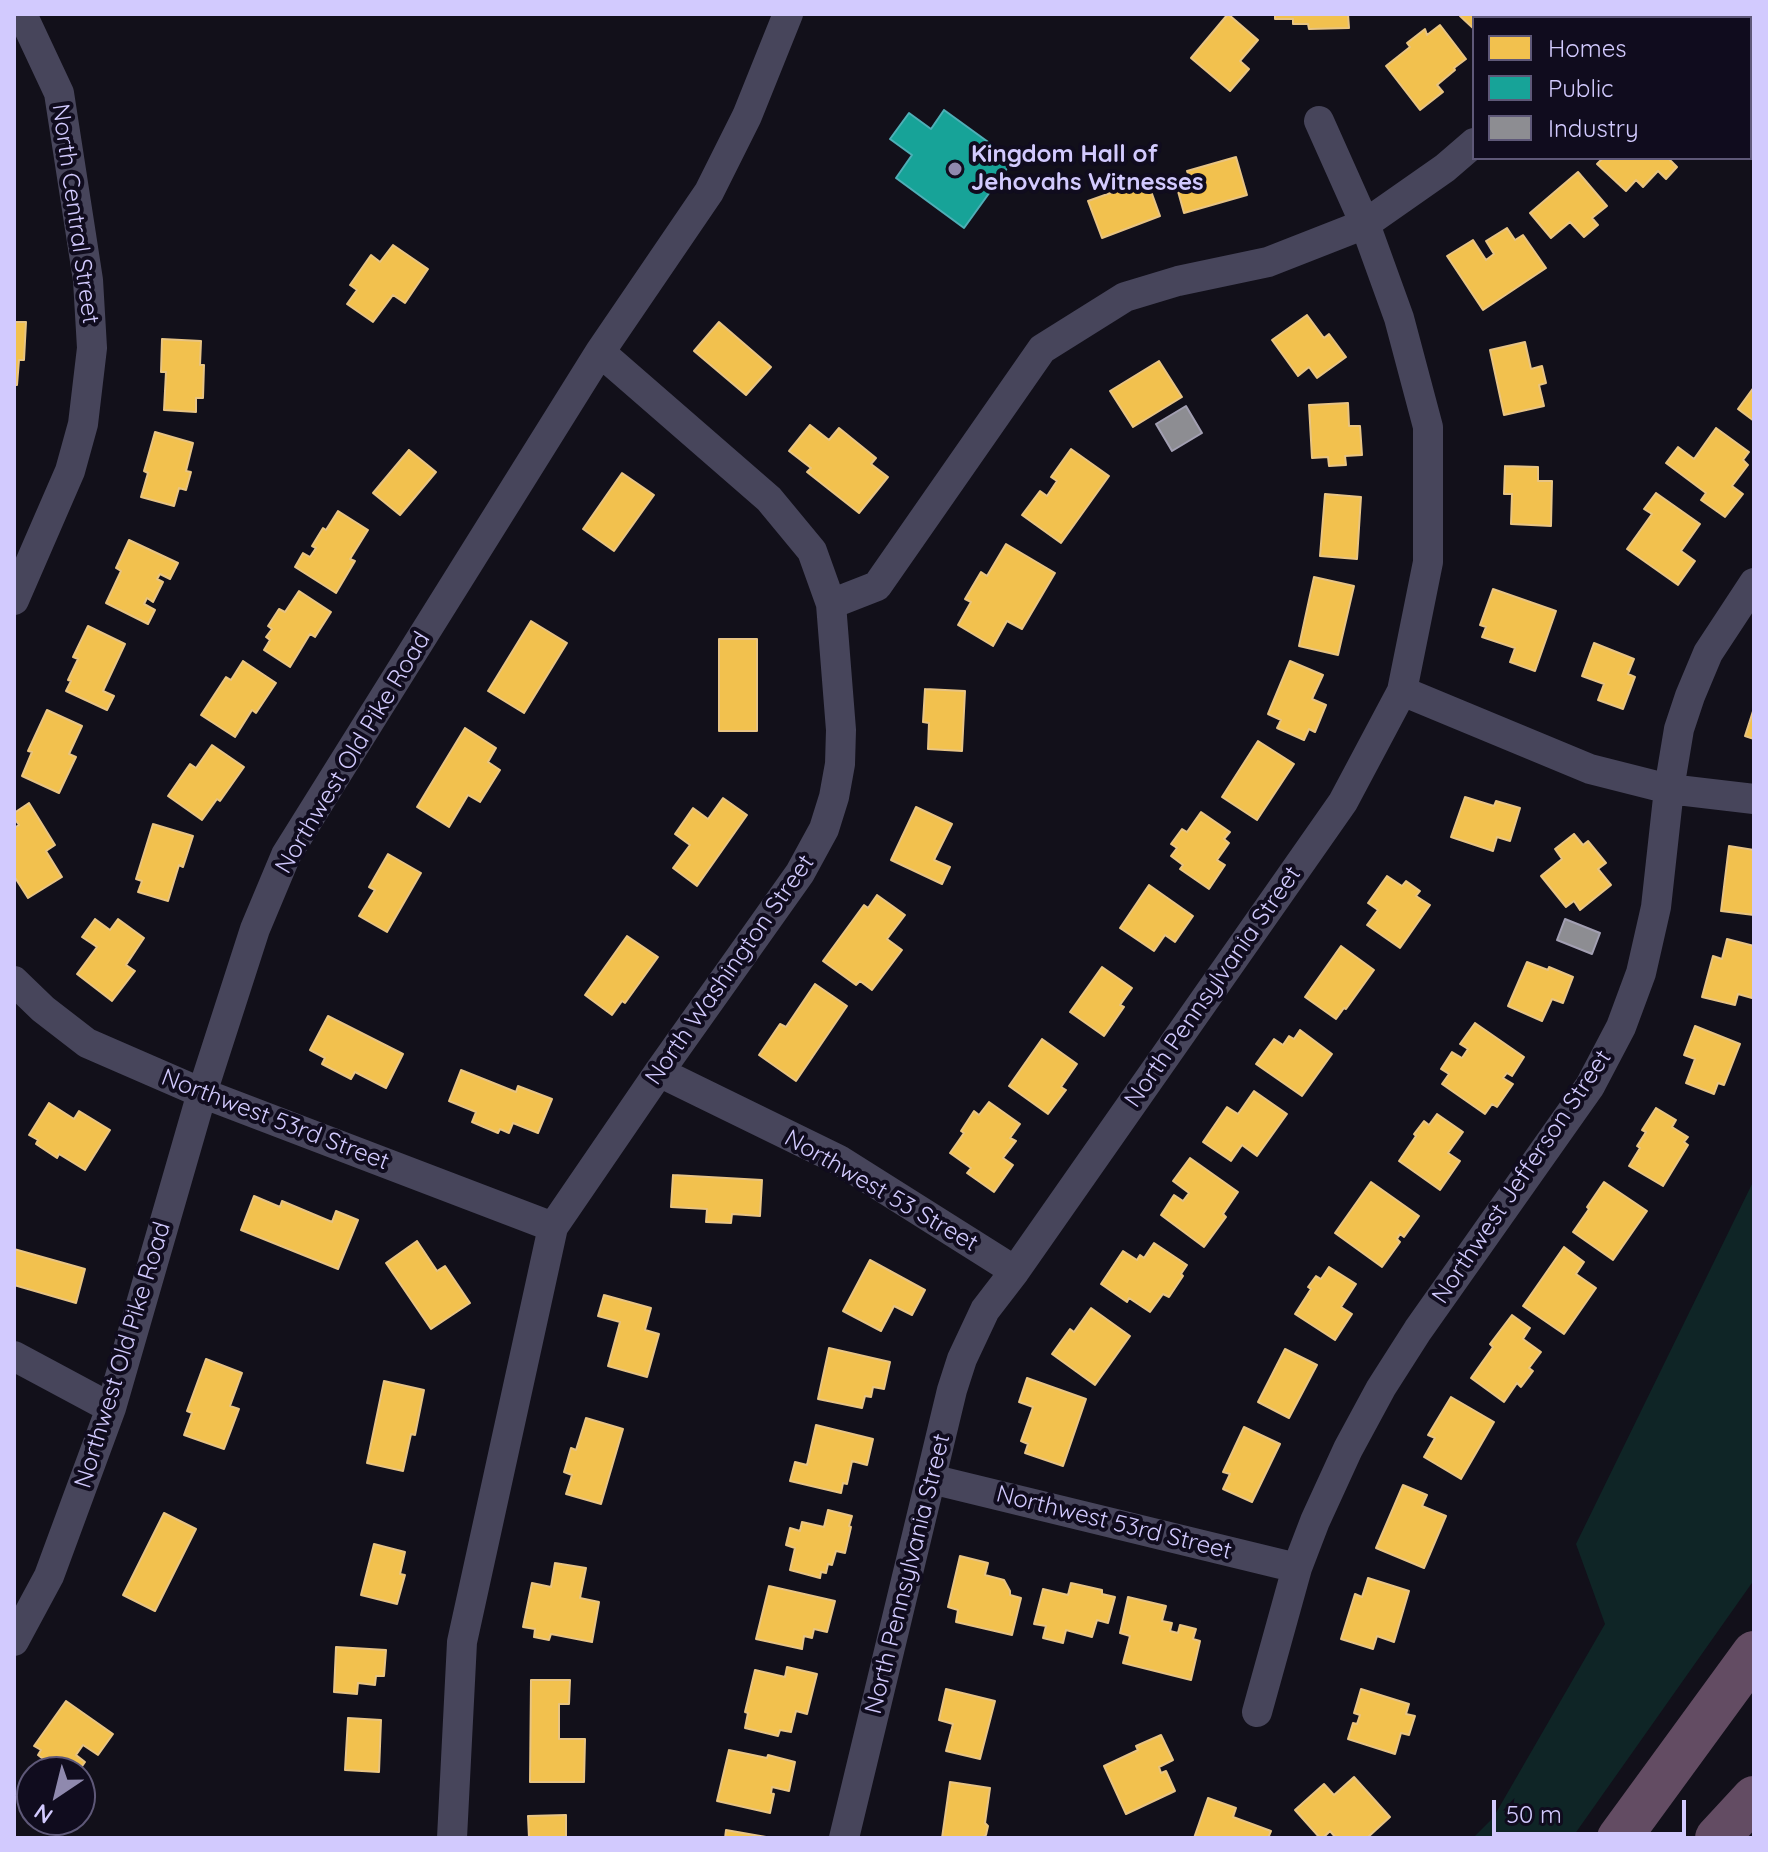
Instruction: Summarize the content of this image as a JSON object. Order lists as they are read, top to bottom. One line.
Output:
{"streets":{"street":["North Central Street","Northwest Old Pike Road","North Washington Street","North Pennsylvania Street","Northwest 53rd Street","Northwest Jefferson Street","Northwest 53 Street"]},"crossings":[["Northwest Old Pike Road","North Washington Street"],["Northwest Old Pike Road","Northwest 53rd Street"],["North Washington Street","Northwest 53rd Street"],["North Washington Street","Northwest 53 Street"],["North Pennsylvania Street","Northwest 53rd Street"],["North Pennsylvania Street","Northwest 53 Street"],["Northwest 53rd Street","Northwest Jefferson Street"]],"places":["Kingdom Hall of Jehovahs Witnesses"],"legend":["Homes","Public","Industry"],"scale_bar":"50 m","north":"bottom left"}
